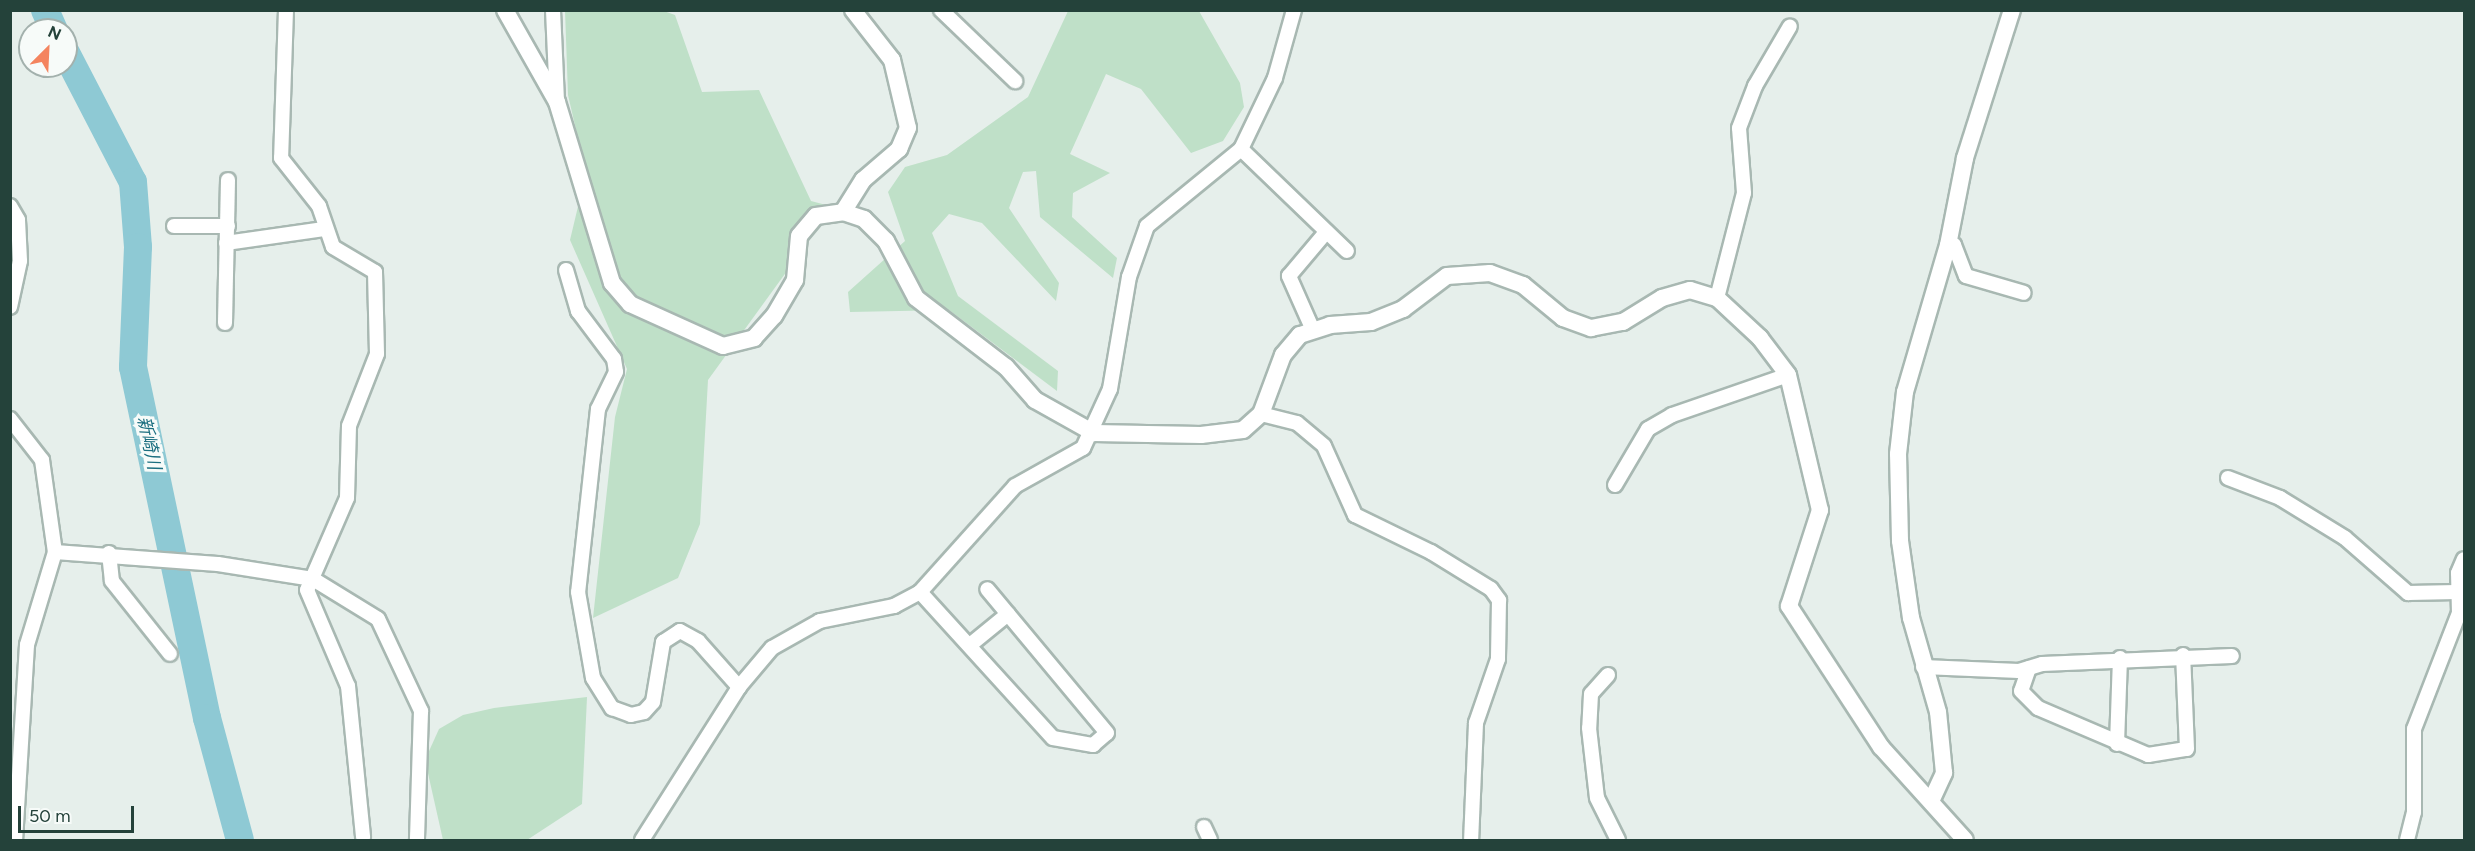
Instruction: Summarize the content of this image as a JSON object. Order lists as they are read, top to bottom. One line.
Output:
{"water":["新崎川"],"scale_bar":"50 m","north":"top right"}
